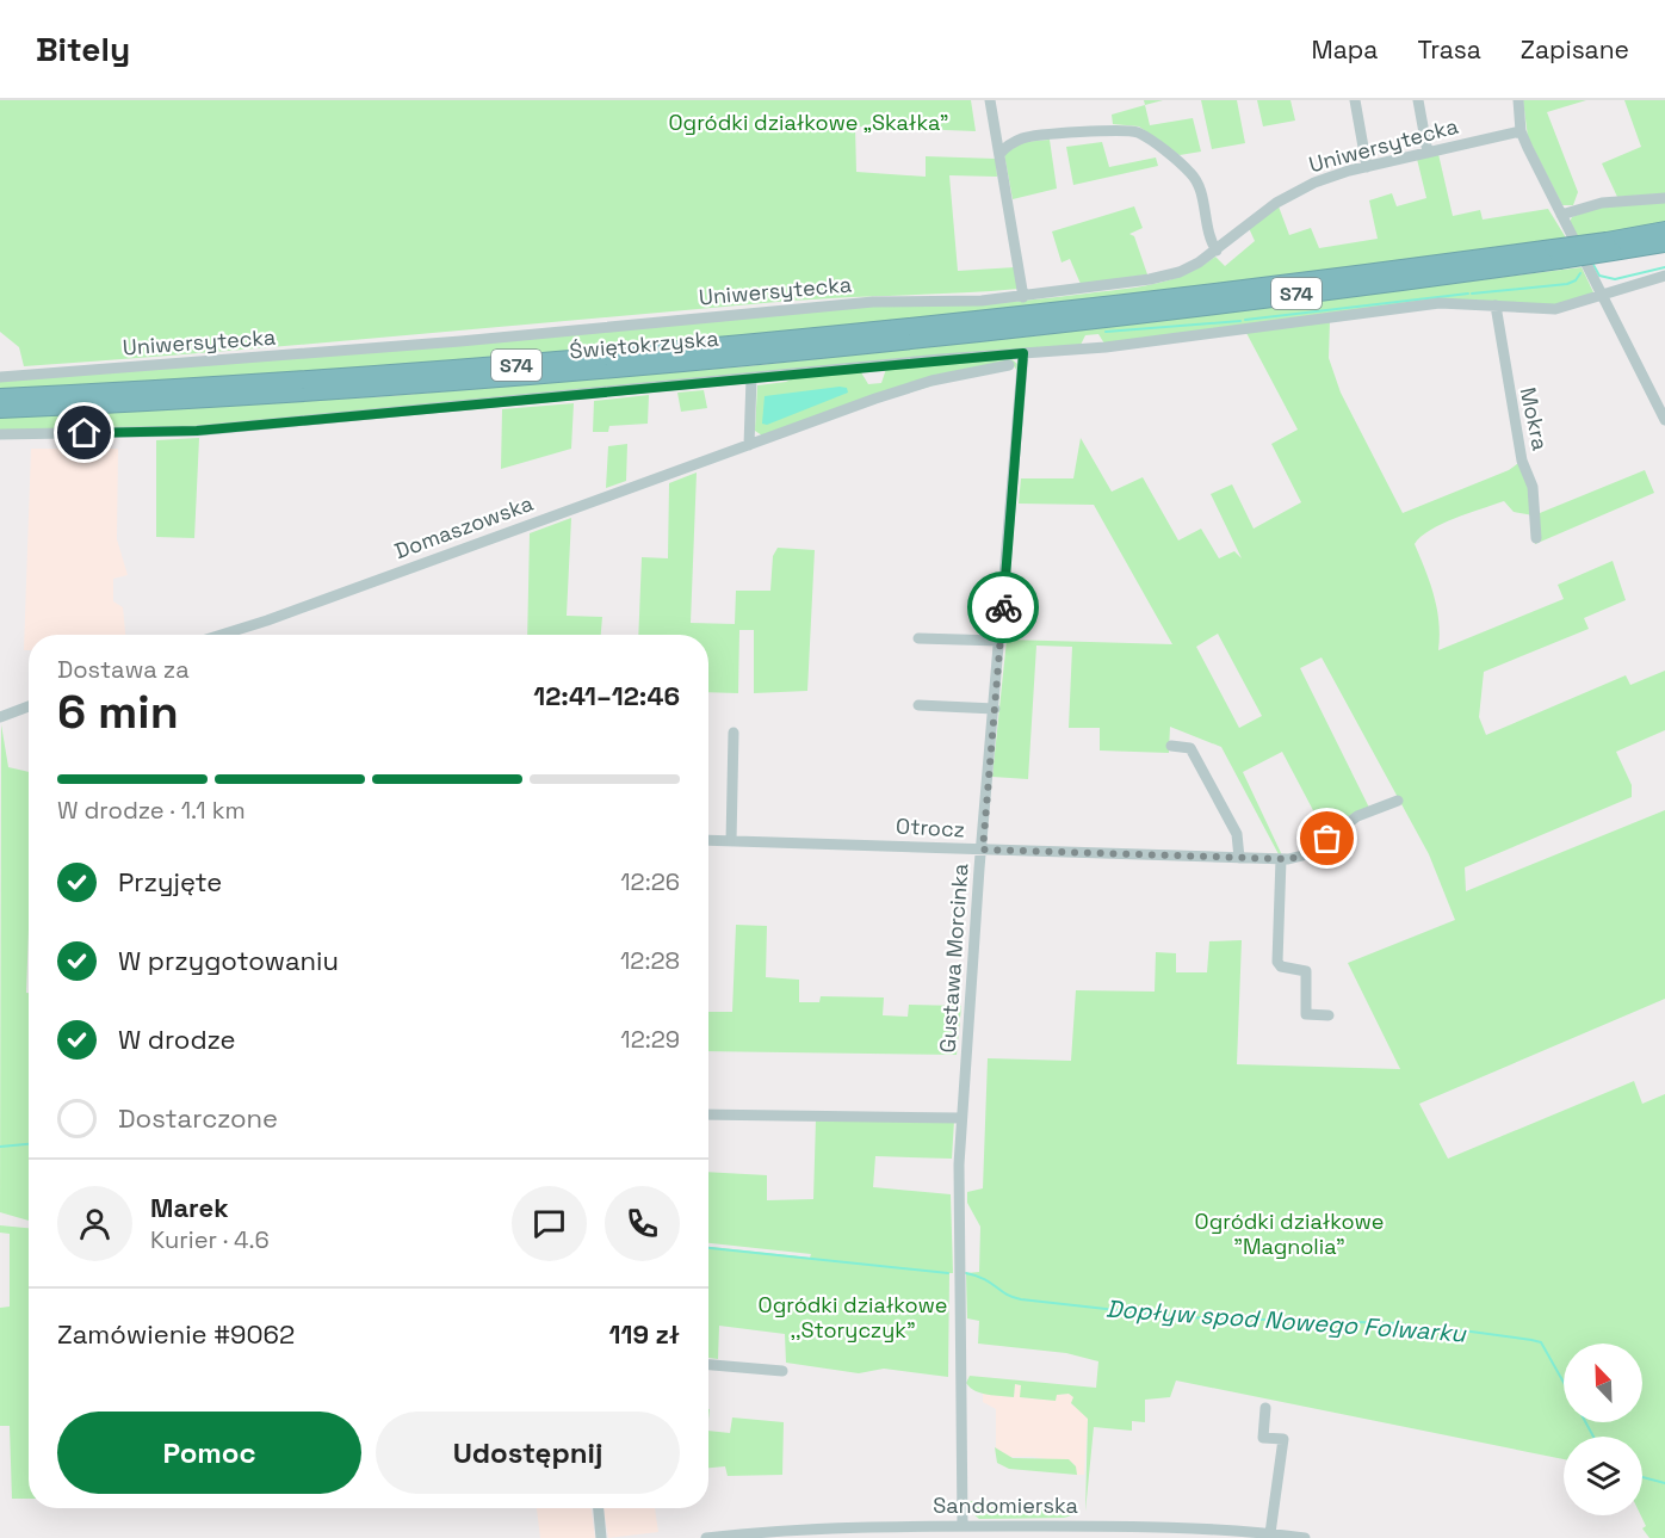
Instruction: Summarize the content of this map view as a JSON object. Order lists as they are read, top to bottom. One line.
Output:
{"streets":{"highway":["S74","Świętokrzyska"],"street":["Uniwersytecka","Mokra","Domaszowska","Otrocz","Gustawa Morcinka","Sandomierska"]},"crossings":[["S74","Świętokrzyska"],["Otrocz","Gustawa Morcinka"],["Gustawa Morcinka","Sandomierska"]],"water":["Dopływ spod Nowego Folwarku"],"parks":["Ogródki działkowe „Skałka”","Ogródki działkowe \"Magnolia\"","Ogródki działkowe ,,Storyczyk\""],"north":"top left","page":{"header":"Bitely","nav":["Mapa","Trasa","Zapisane"],"heading":["6 min","Dostawa za","12:41–12:46"],"panel":["Marek","Kurier · 4.6","Zamówienie #9062","119 zł"],"bar":"W drodze · 1.1 km","list":[["Przyjęte","12:26"],["W przygotowaniu","12:28"],["W drodze","12:29"],"Dostarczone"],"buttons":["Pomoc","Udostępnij"]}}
